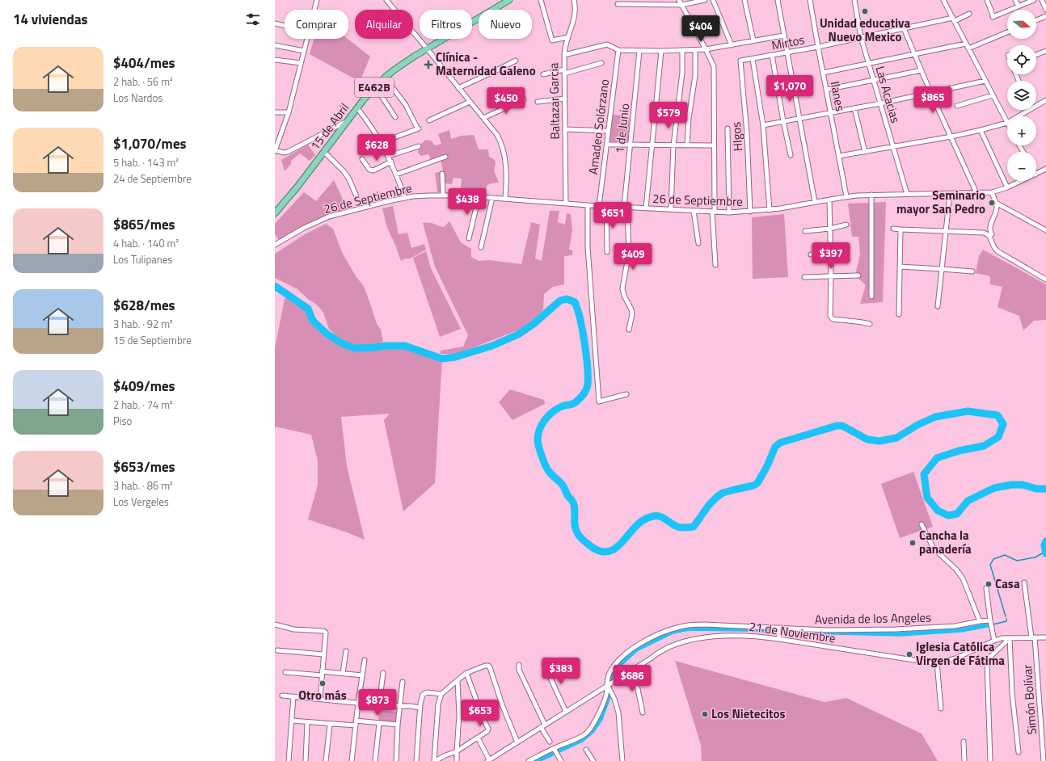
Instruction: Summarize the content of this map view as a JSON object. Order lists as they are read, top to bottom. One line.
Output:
{"streets":{"main road":["E462B","15 de Abril"],"street":["Mirtos","Las Acacias","Ilanes","Baltazar Garcia","Amadeo Solórzano","1 de Junio","HIgos","26 de Septiembre","Avenida de los Angeles","21 de Noviembre","Simón Bolívar"]},"crossings":[["Mirtos","Las Acacias"],["Mirtos","Ilanes"],["Mirtos","HIgos"],["Las Acacias","26 de Septiembre"],["Ilanes","26 de Septiembre"],["Baltazar Garcia","26 de Septiembre"],["Amadeo Solórzano","26 de Septiembre"],["1 de Junio","26 de Septiembre"],["HIgos","26 de Septiembre"],["Avenida de los Angeles","21 de Noviembre"],["21 de Noviembre","Simón Bolívar"]],"places":{"other":["Unidad educativa Nuevo Mexico","Seminario mayor San Pedro","Cancha la panadería","Casa","Iglesia Católica Virgen de Fátima","Otro más","Los Nietecitos"],"health":["Clínica - Maternidad Galeno"]},"north":"right","page":{"heading":"14 viviendas","map_buttons":["+","−"],"chip":["Comprar","Alquilar","Filtros","Nuevo"],"price":["$404","$1,070","$865","$450","$579","$628","$438","$651","$397","$409","$383","$686","$873","$653"],"list":[{"name":"$404/mes","note":"2 hab. · 56 m² · Los Nardos"},{"name":"$1,070/mes","note":"5 hab. · 143 m² · 24 de Septiembre"},{"name":"$865/mes","note":"4 hab. · 140 m² · Los Tulipanes"},{"name":"$628/mes","note":"3 hab. · 92 m² · 15 de Septiembre"},{"name":"$409/mes","note":"2 hab. · 74 m² · Piso"},{"name":"$653/mes","note":"3 hab. · 86 m² · Los Vergeles"}]}}
